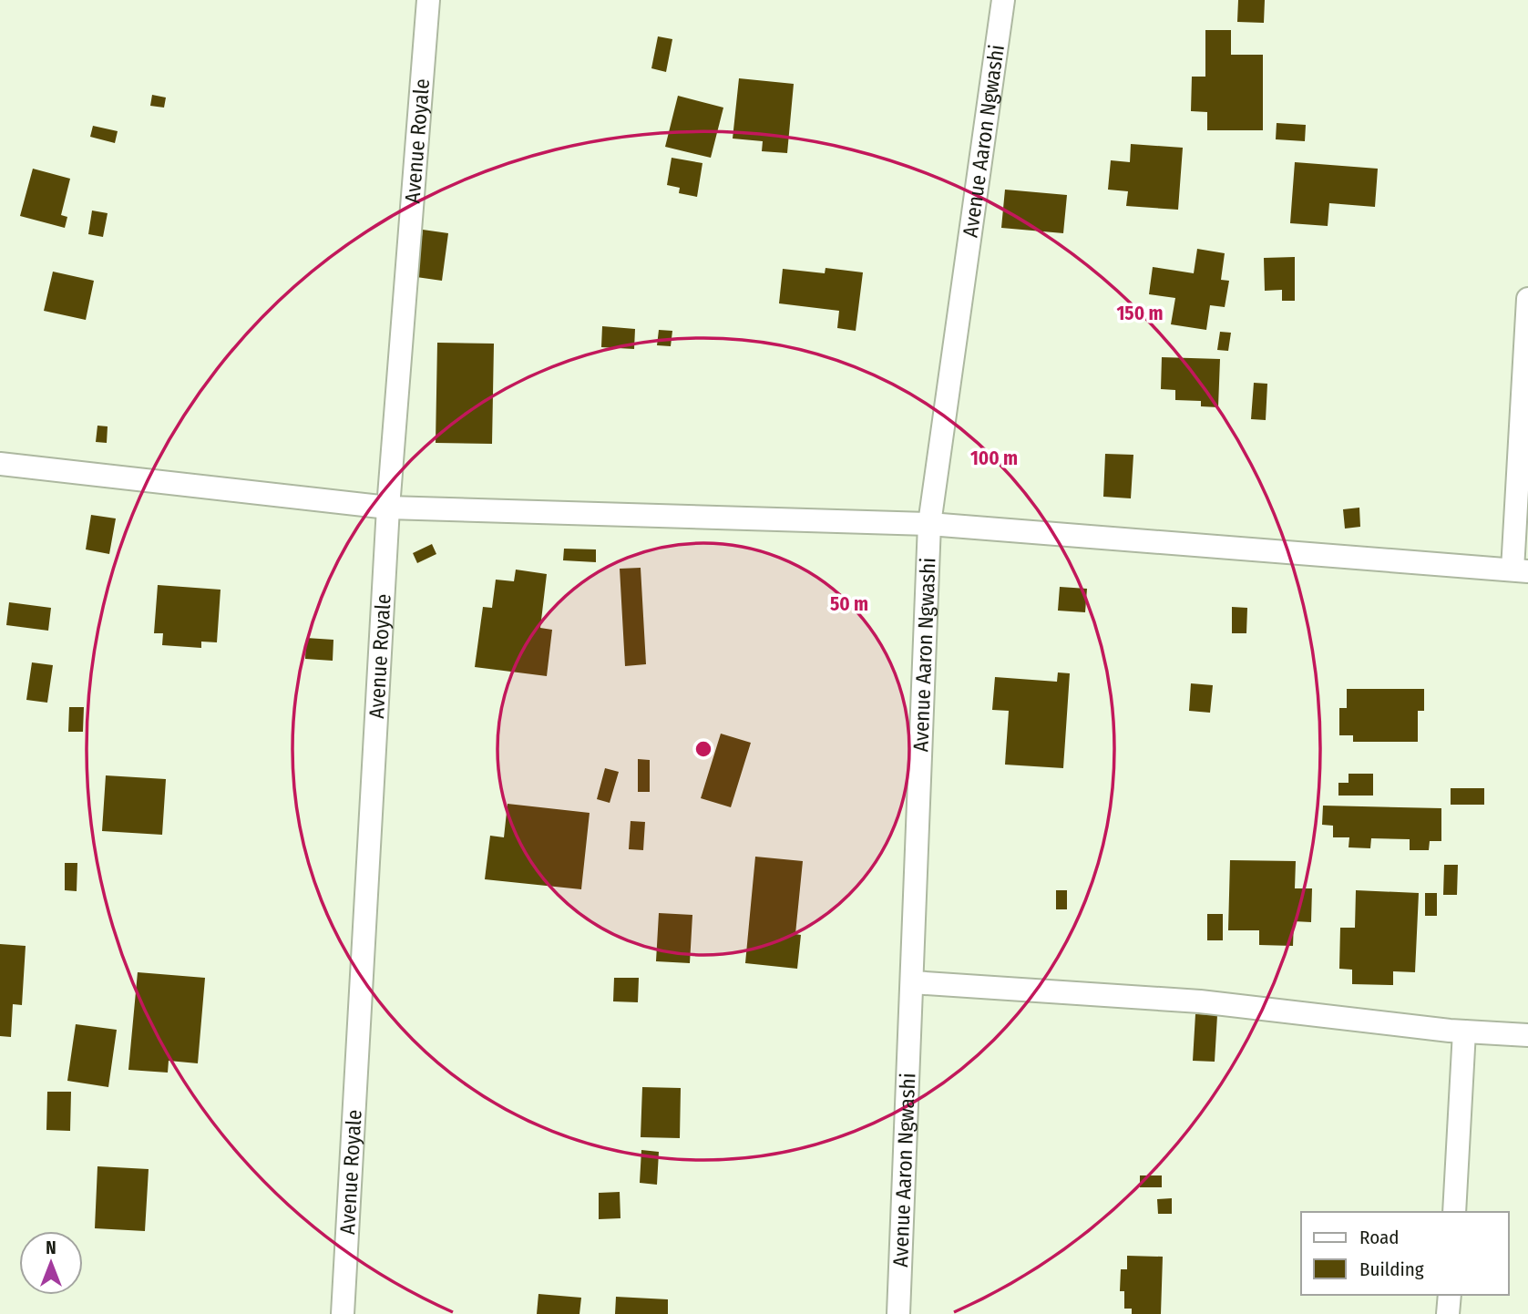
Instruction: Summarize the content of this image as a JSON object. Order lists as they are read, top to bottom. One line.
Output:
{"streets":{"street":["Avenue Royale","Avenue Aaron Ngwashi"]},"legend":["Road","Building"],"north":"top","rings":["150 m","100 m","50 m"]}
